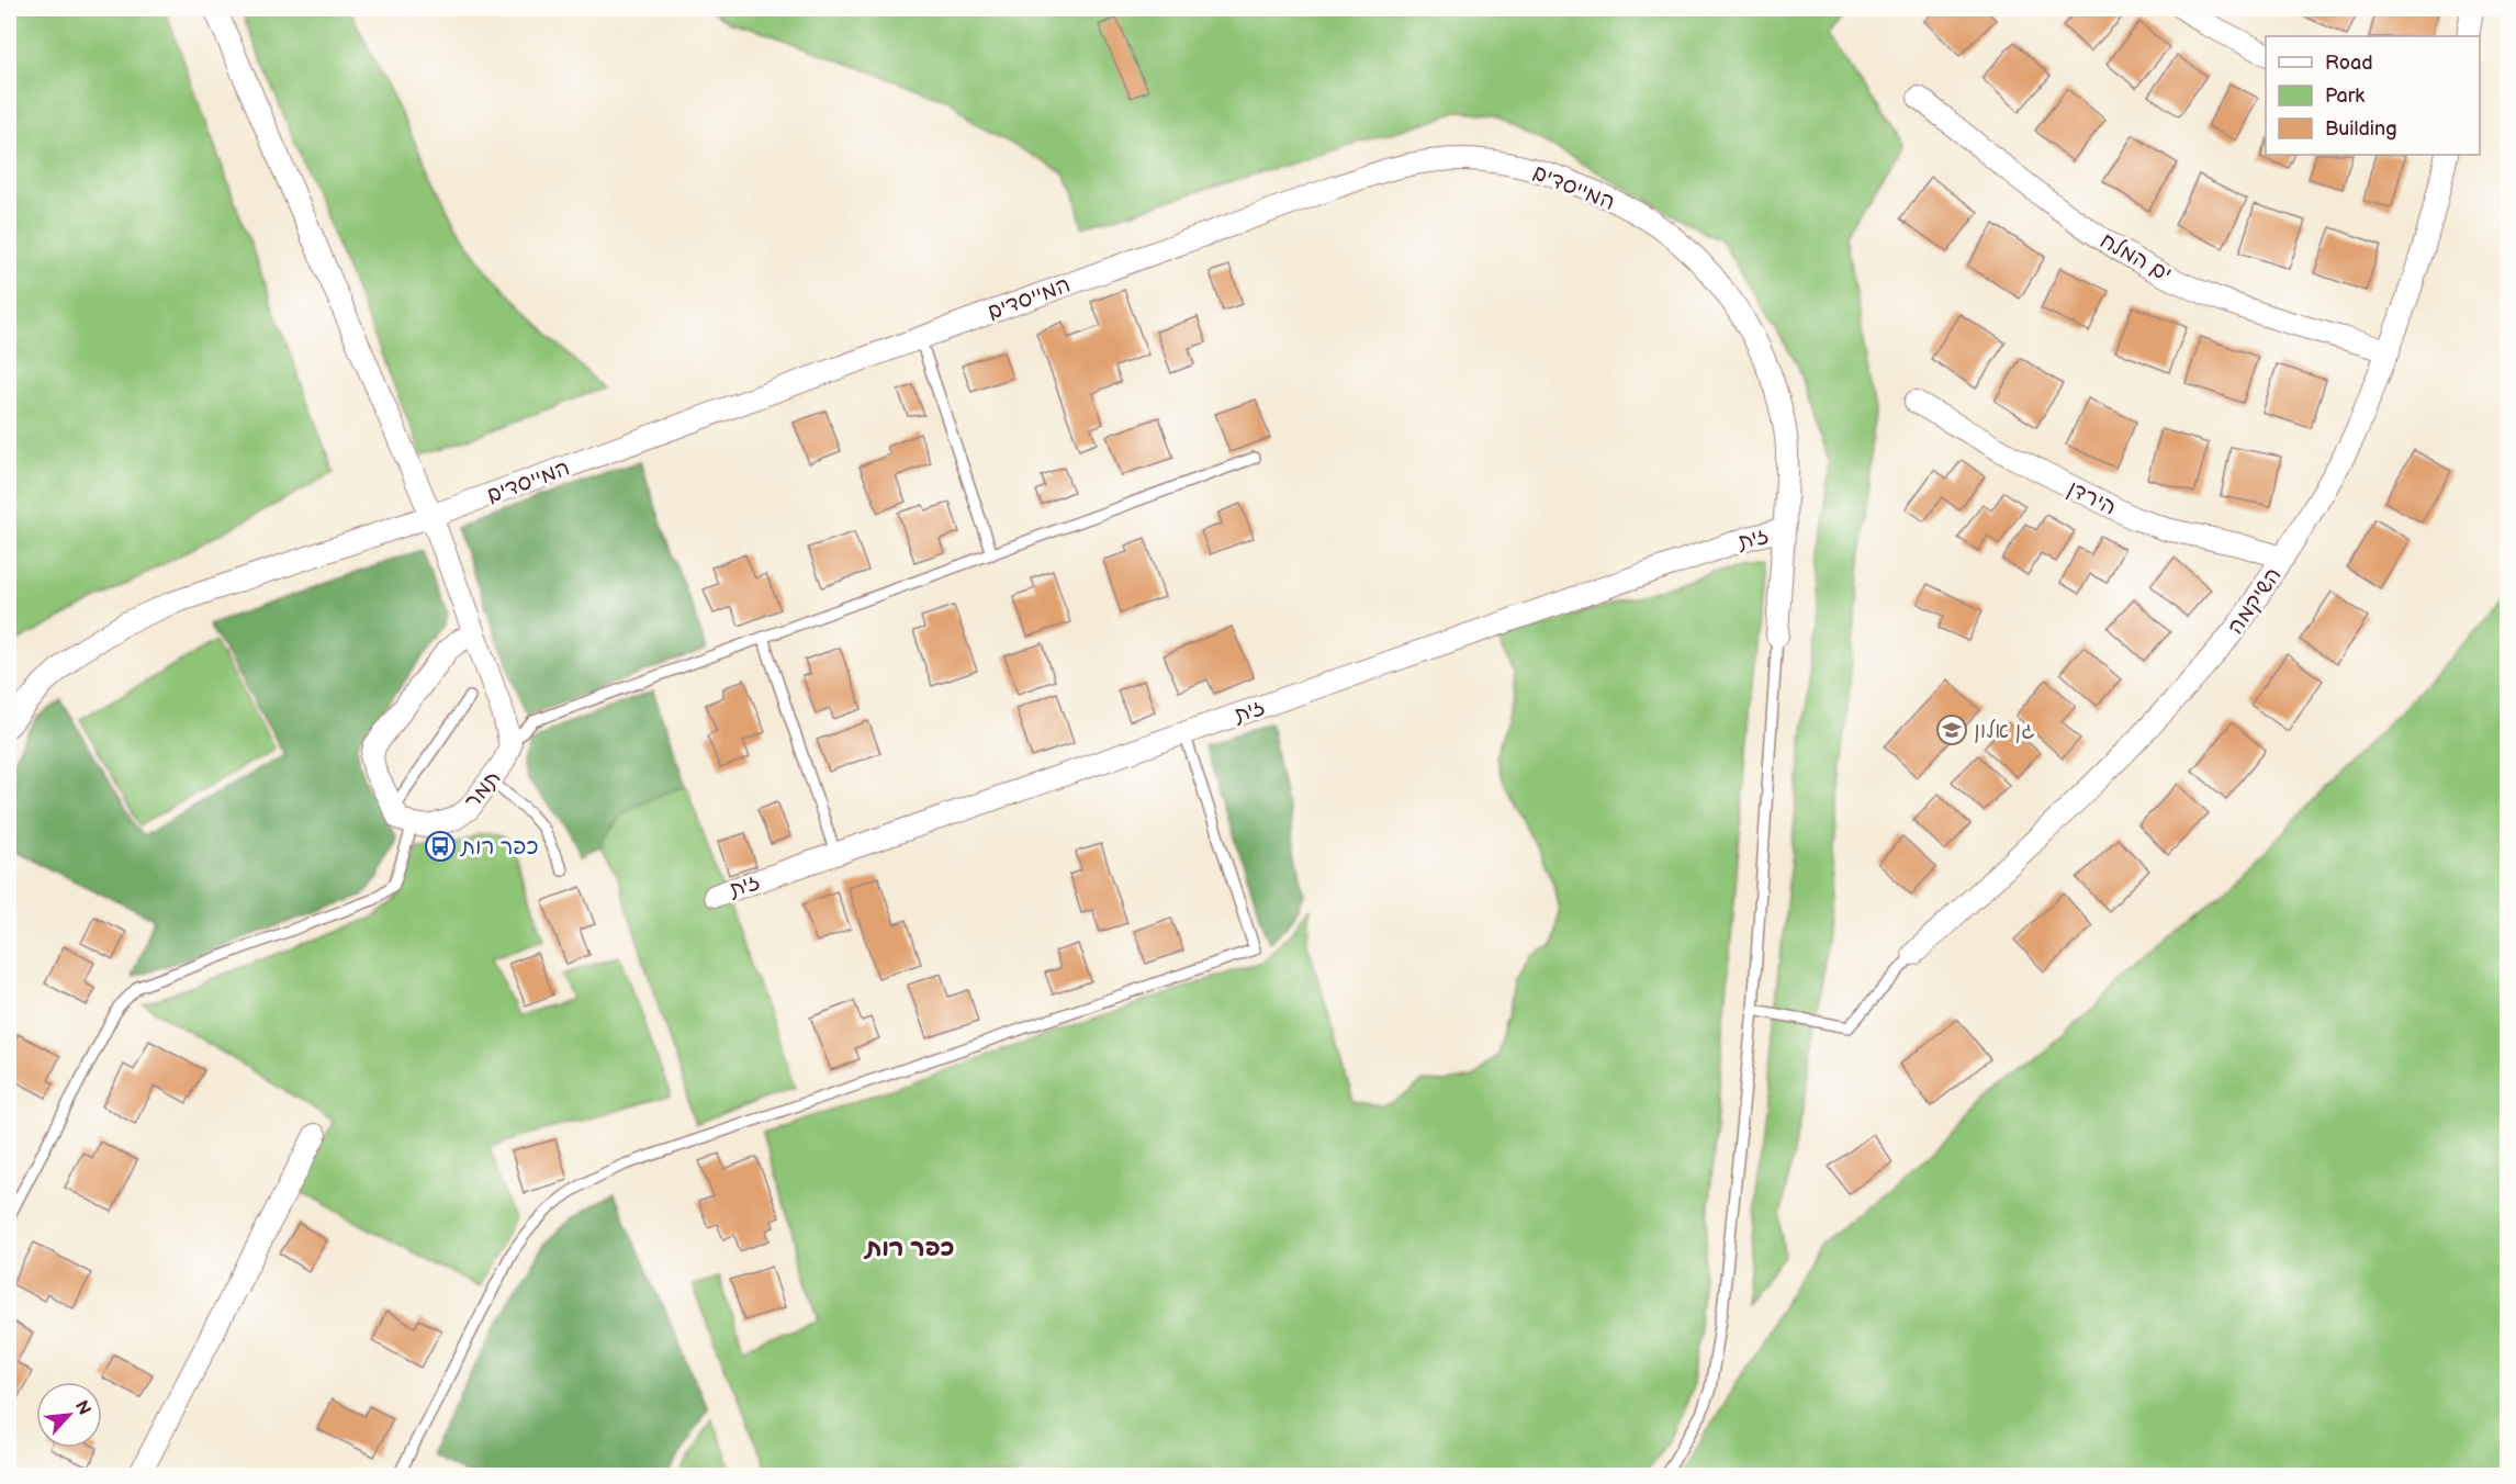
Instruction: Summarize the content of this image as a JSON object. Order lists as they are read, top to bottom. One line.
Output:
{"streets":{"street":["המייסדים","ים המלח","הירדן","זית","השיקמה","תמר"]},"crossings":[["המייסדים","זית"],["המייסדים","תמר"],["ים המלח","השיקמה"],["הירדן","השיקמה"]],"districts":["כפר רות"],"places":{"school or university":["גן אלון"],"bus stop":["כפר רות"]},"legend":["Road","Park","Building"],"north":"top right"}
